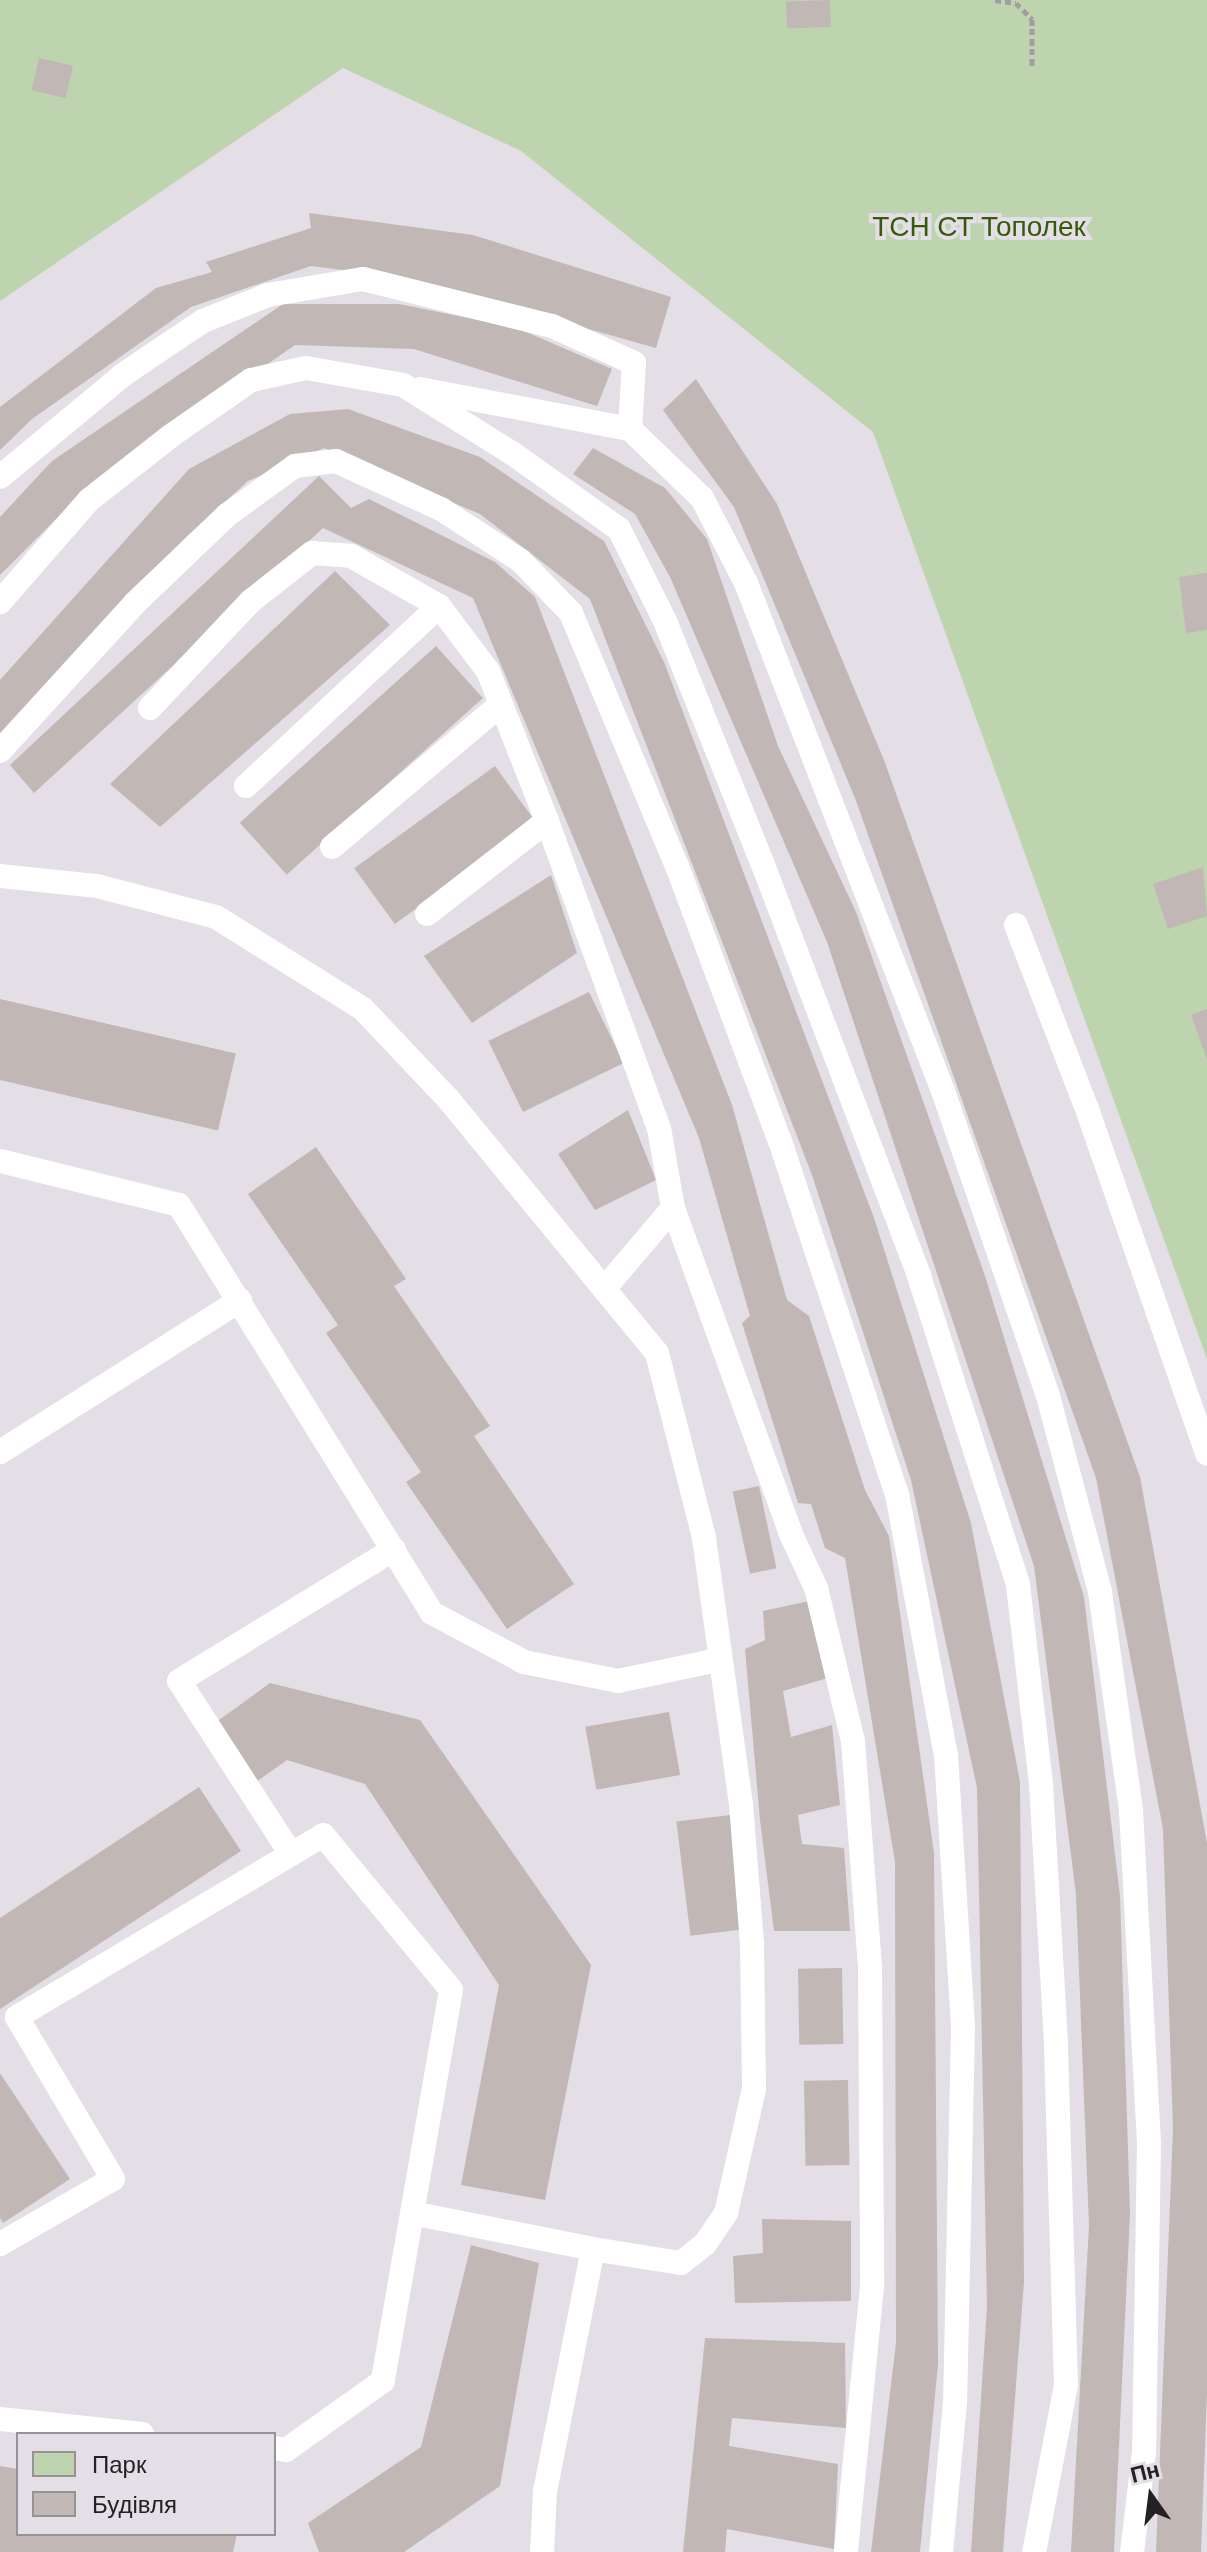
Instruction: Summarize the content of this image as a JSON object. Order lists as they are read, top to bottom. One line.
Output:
{"parks":["ТСН СТ Тополек"],"legend":["Парк","Будівля"],"north":"top"}
